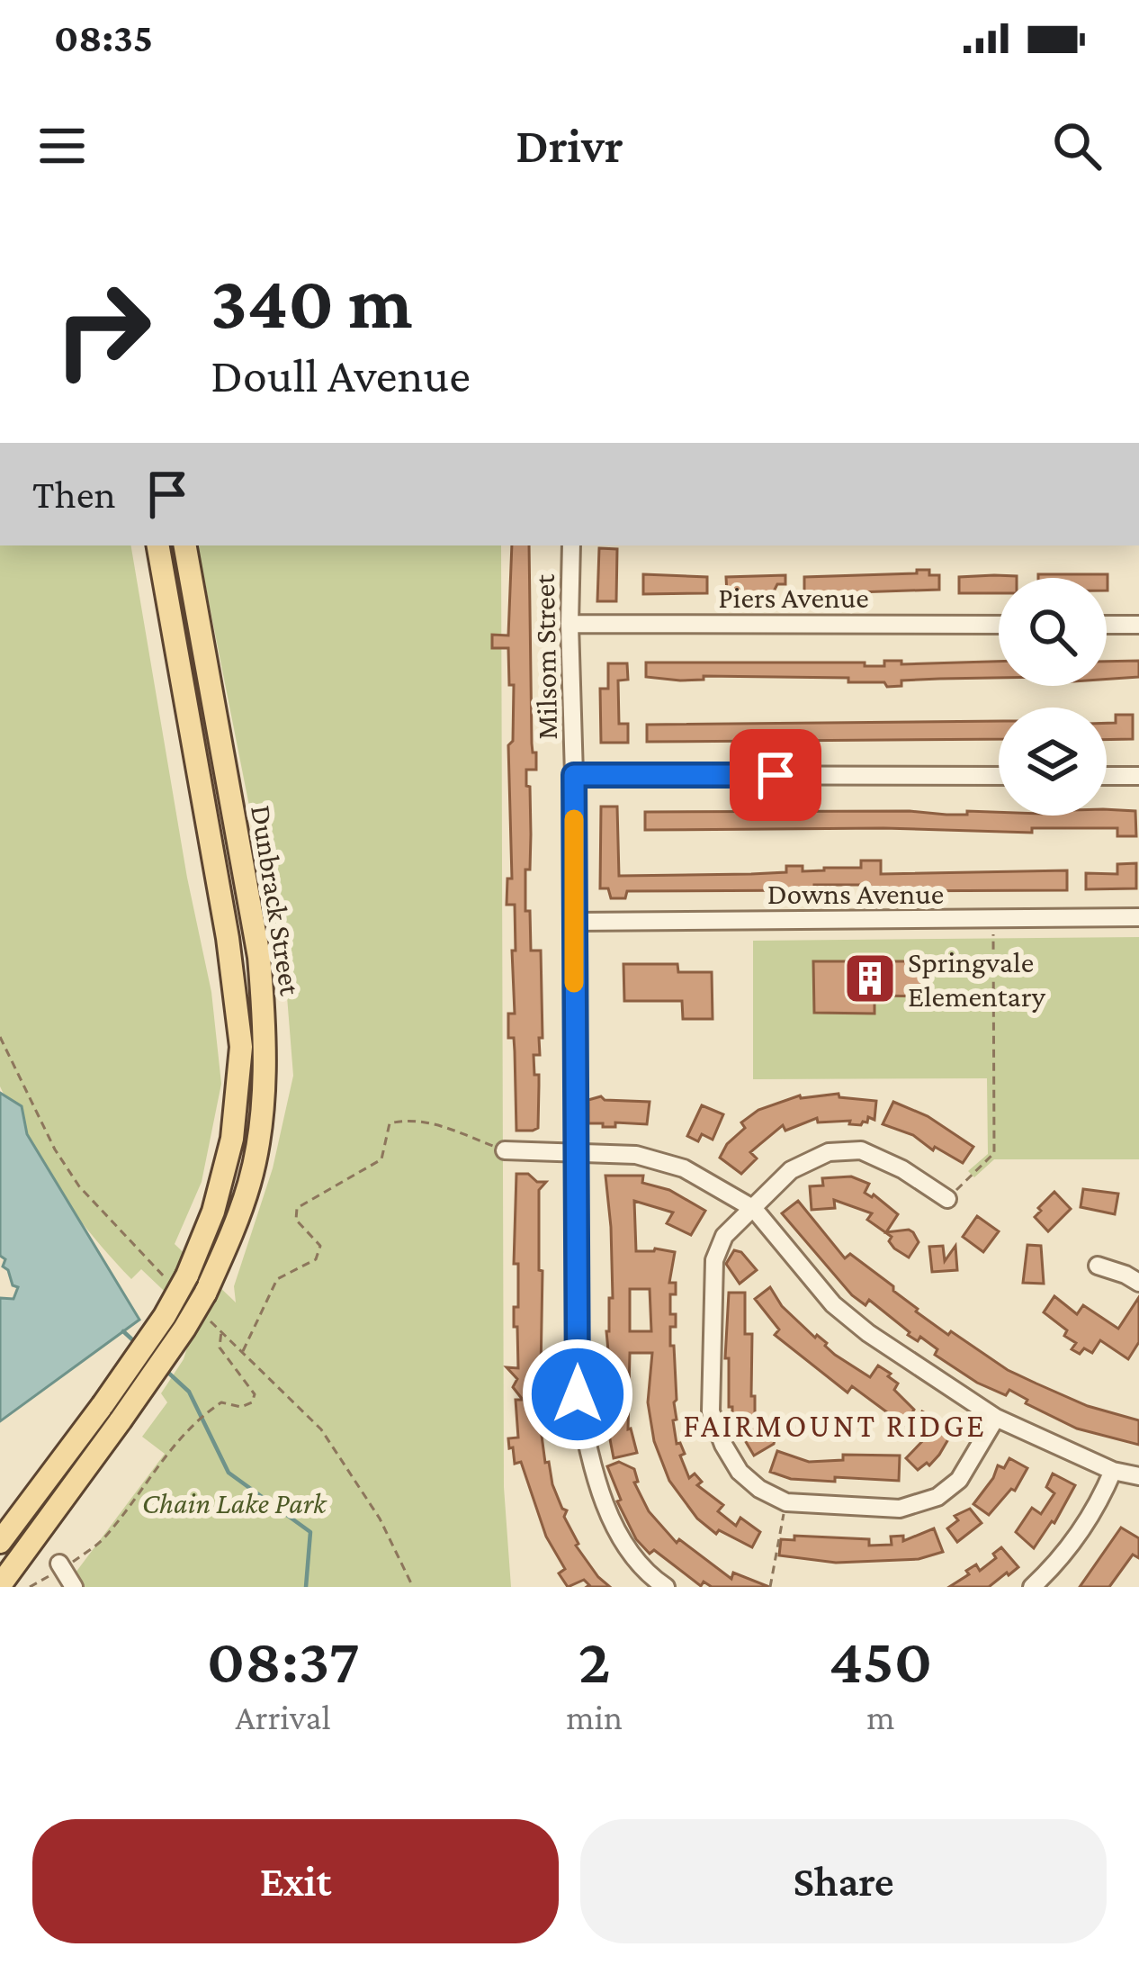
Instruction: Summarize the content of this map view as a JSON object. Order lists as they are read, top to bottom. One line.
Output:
{"streets":{"main road":["Dunbrack Street"],"street":["Piers Avenue","Milsom Street","Downs Avenue"]},"crossings":[["Piers Avenue","Milsom Street"],["Milsom Street","Downs Avenue"]],"districts":["FAIRMOUNT RIDGE"],"parks":["Chain Lake Park"],"places":{"building":["Springvale Elementary"]},"page":{"status":"08:35","header":"Drivr","turn":["340 m","Doull Avenue"],"then":"Then","eta":["08:37","Arrival","2","min","450","m"],"buttons":["Exit","Share"]}}
